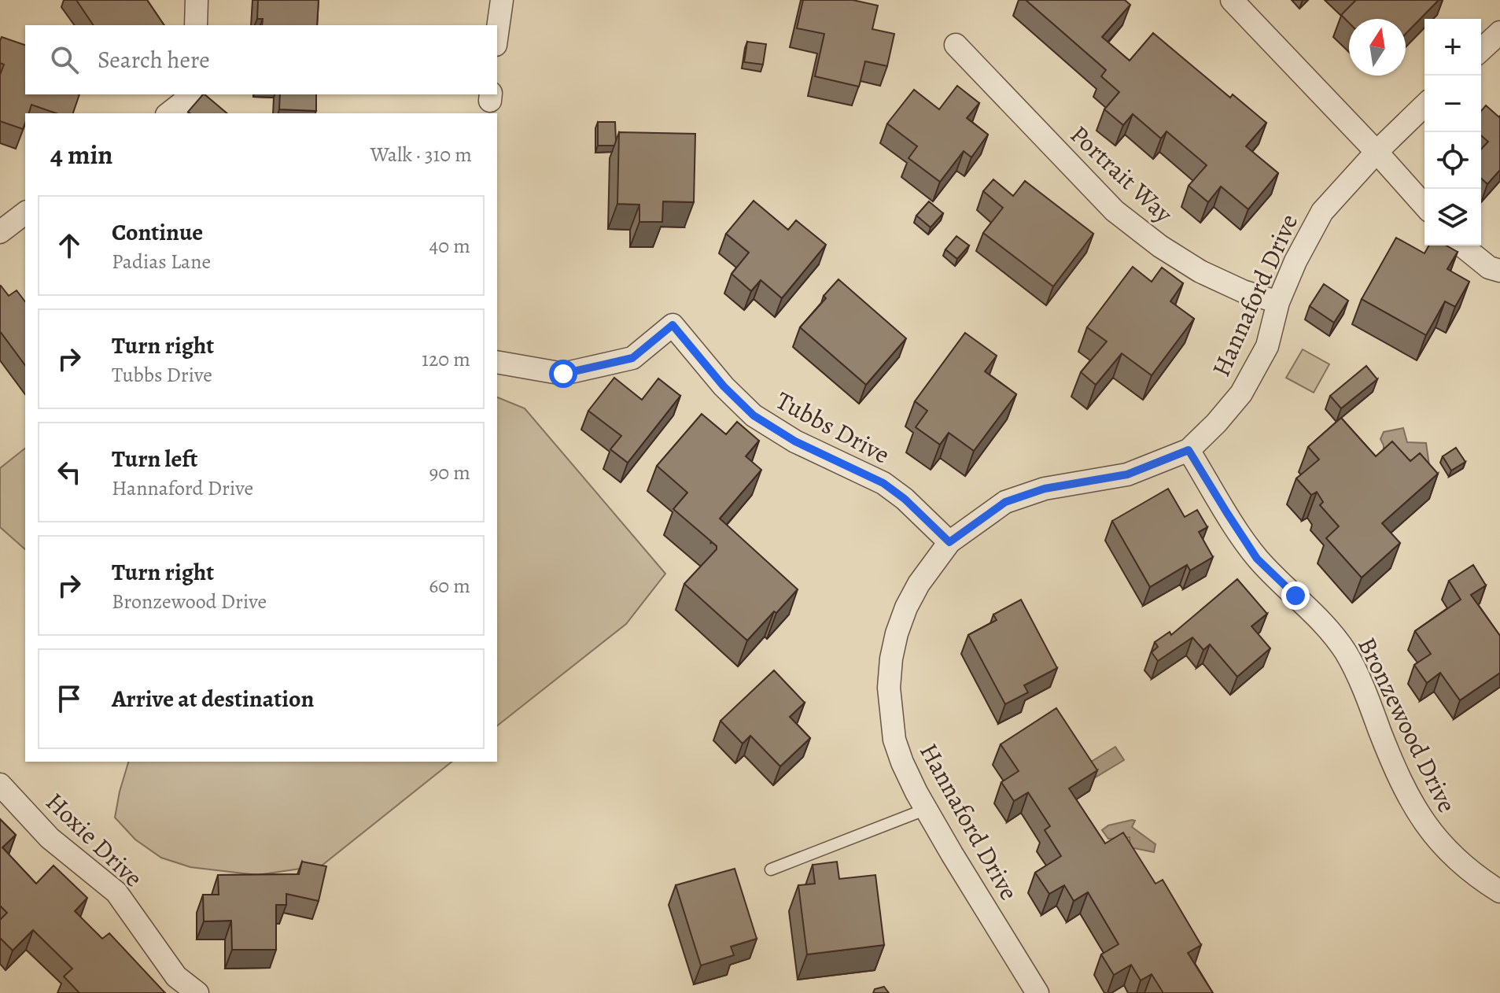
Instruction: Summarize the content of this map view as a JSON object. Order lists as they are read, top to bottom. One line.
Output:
{"streets":{"street":["Portrait Way","Hannaford Drive","Tubbs Drive","Bronzewood Drive","Hoxie Drive"]},"crossings":[["Portrait Way","Hannaford Drive"],["Hannaford Drive","Tubbs Drive"],["Hannaford Drive","Bronzewood Drive"]],"north":"top","page":{"map_buttons":["+","−"],"search":"Search here","heading":["4 min","Walk · 310 m"],"list":[["Continue","Padias Lane","40 m"],["Turn right","Tubbs Drive","120 m"],["Turn left","Hannaford Drive","90 m"],["Turn right","Bronzewood Drive","60 m"],"Arrive at destination"]}}
